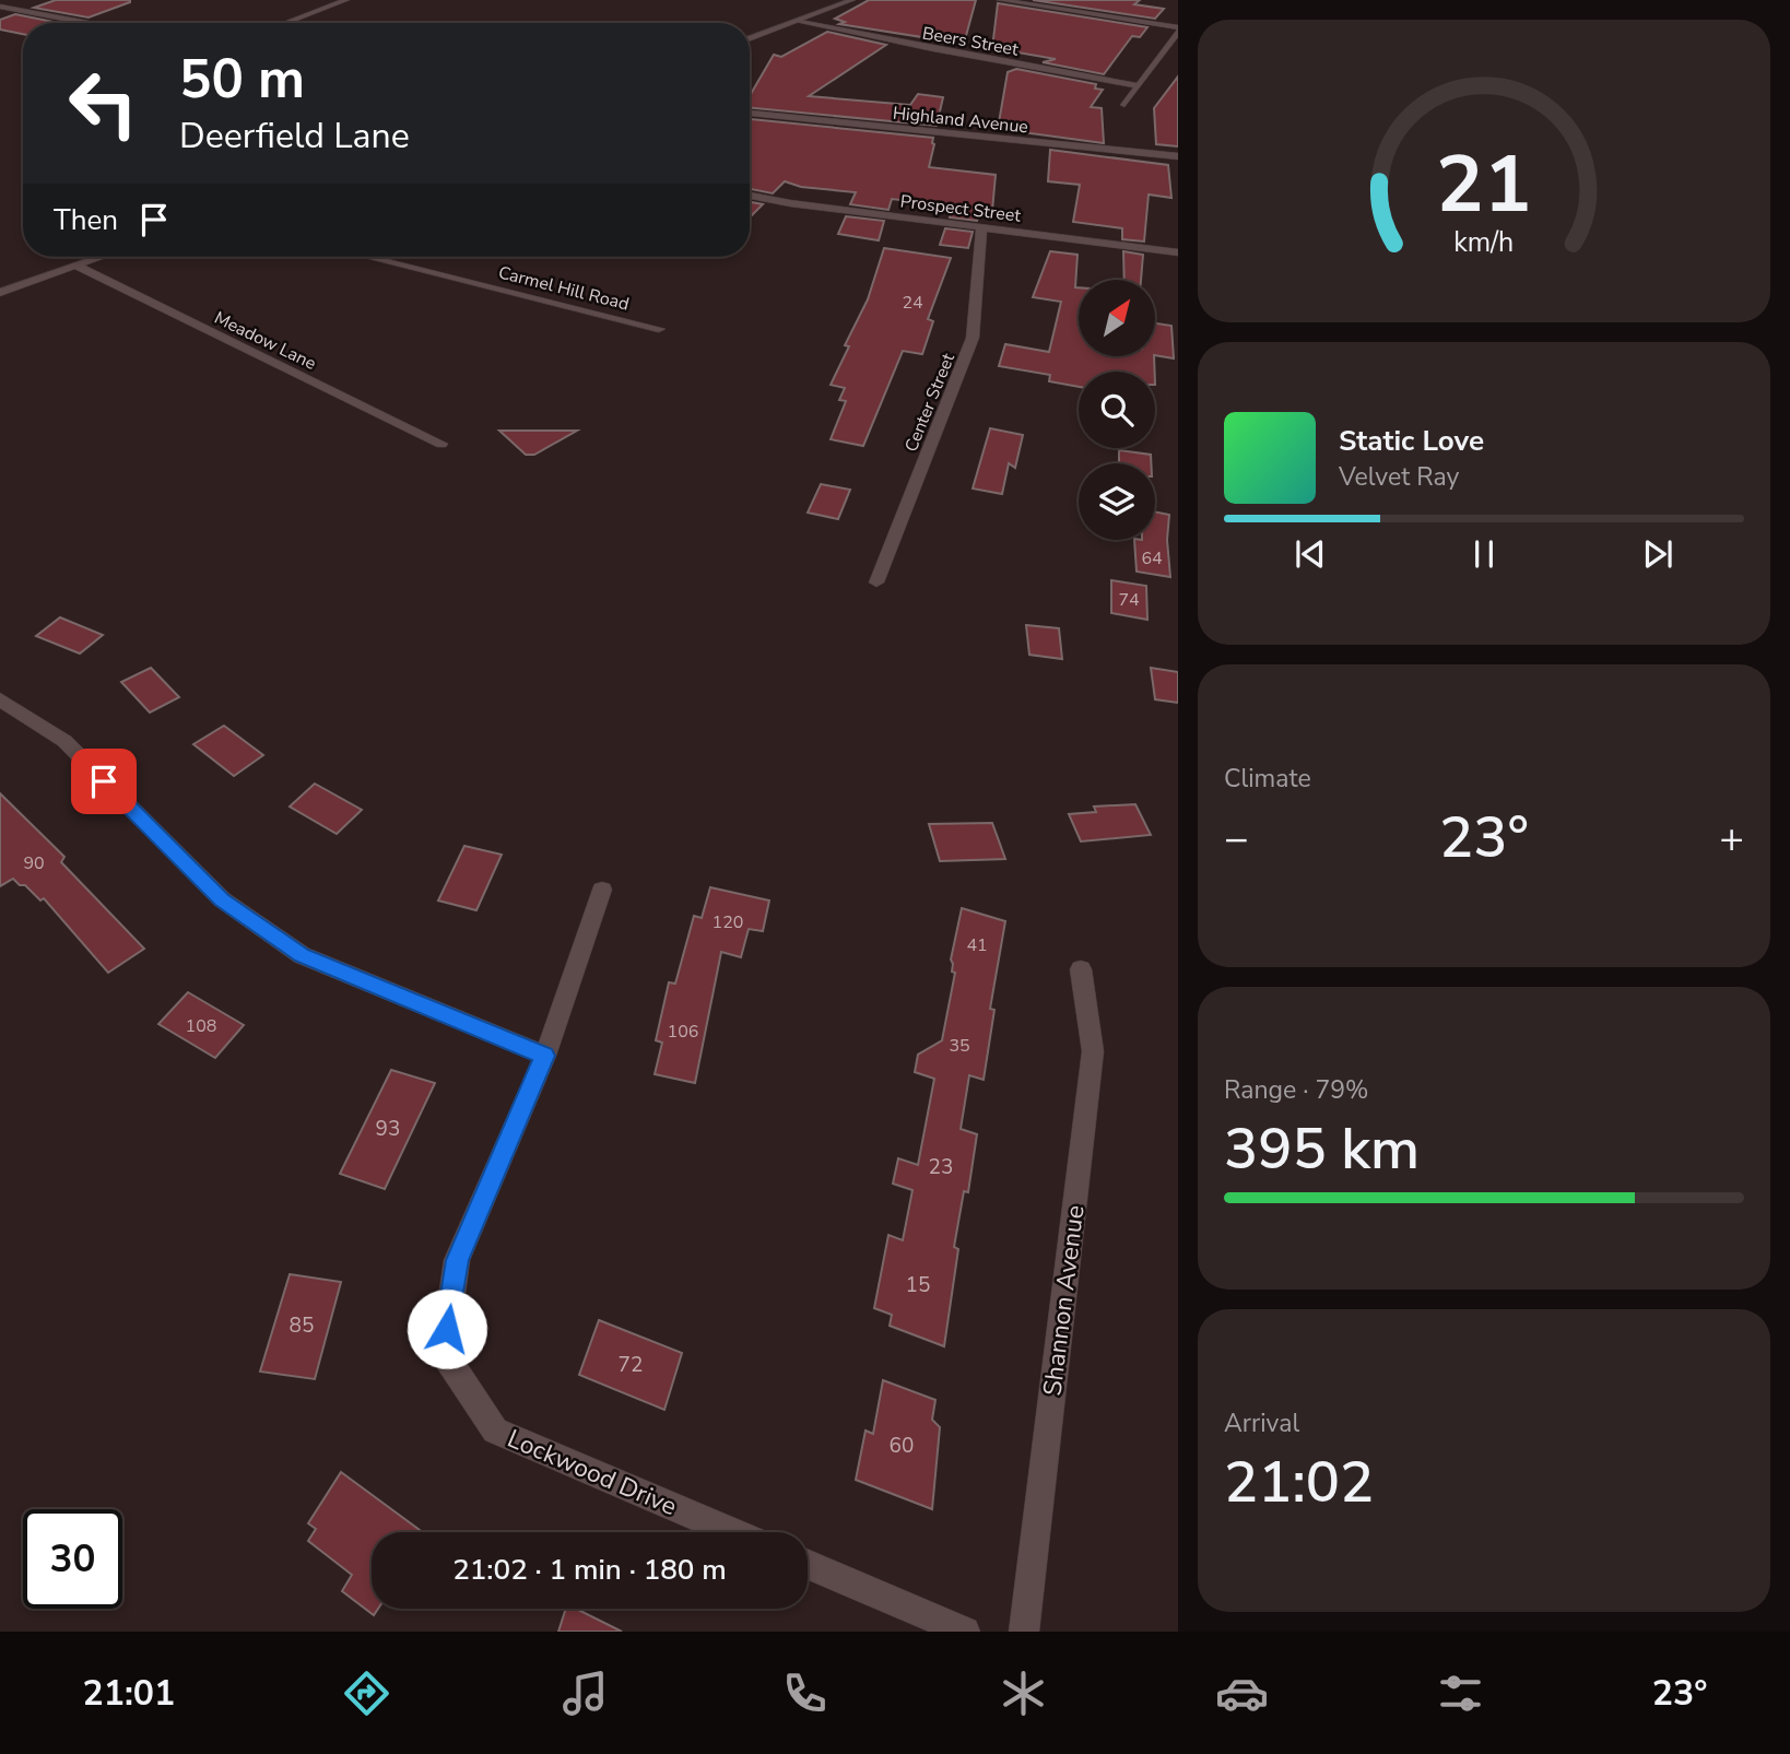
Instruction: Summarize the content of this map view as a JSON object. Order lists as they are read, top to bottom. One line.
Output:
{"streets":{"street":["Beers Street","Highland Avenue","Prospect Street","Carmel Hill Road","Meadow Lane","Center Street","Shannon Avenue","Lockwood Drive"]},"crossings":[["Prospect Street","Center Street"]],"house_numbers":["24","64","74","90","120","41","108","106","35","93","23","15","85","72","60"],"north":"top right","page":{"turn":["50 m","Deerfield Lane"],"then":"Then","song":["Static Love","Velvet Ray"],"tile":["Climate",["Range · 79%","395 km"],["Arrival","21:02"]],"heat":["−","23°","+"],"limit":"30","trip":"21:02 · 1 min · 180 m","tabs":["21:01","23°"],"gauge":["21","km/h"]}}
